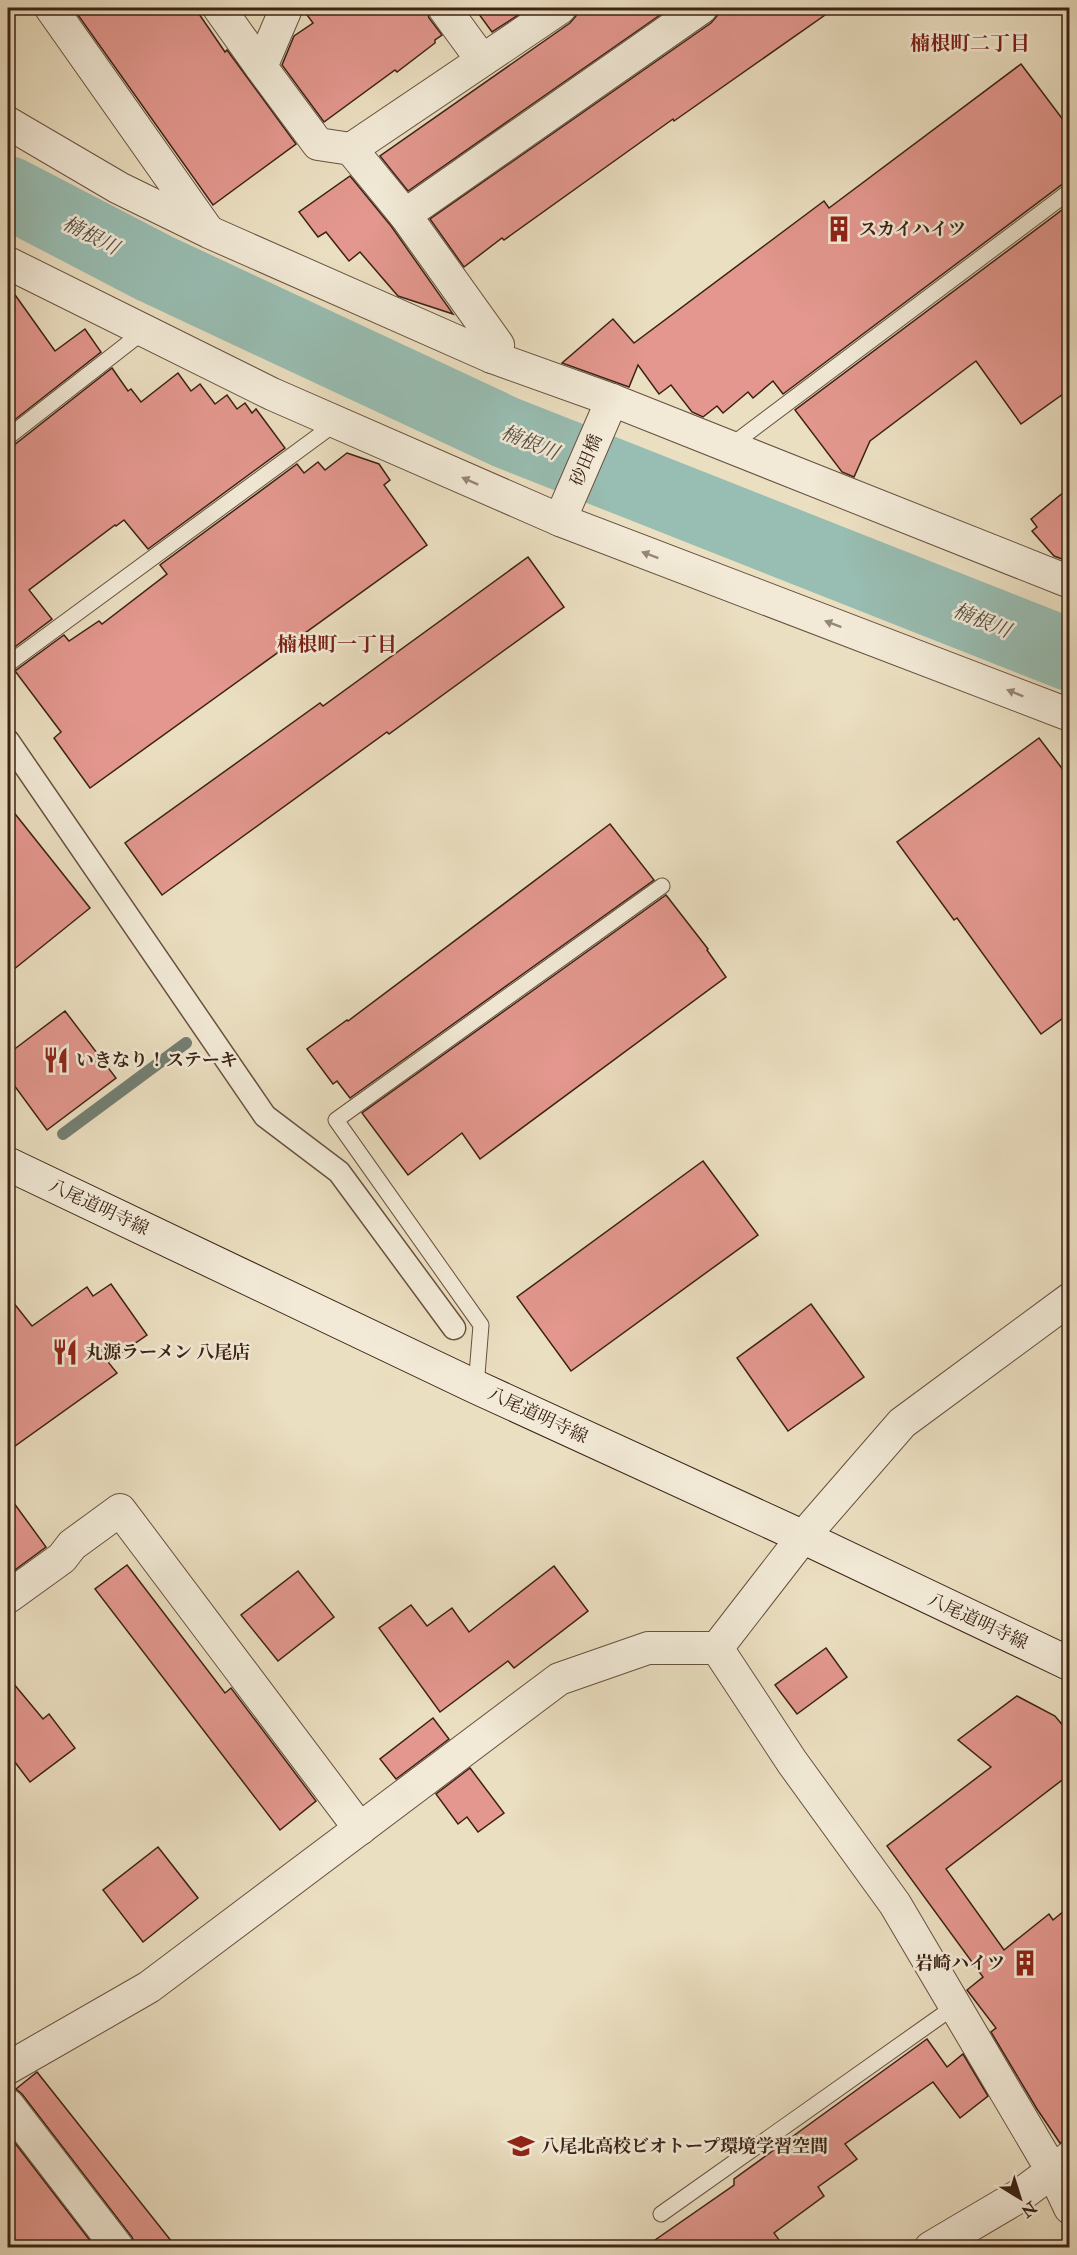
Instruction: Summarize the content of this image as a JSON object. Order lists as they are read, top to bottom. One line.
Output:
{"streets":{"main road":["八尾道明寺線"],"street":["砂田橋"]},"districts":["楠根町二丁目","楠根町一丁目"],"water":["楠根川"],"places":{"building":["スカイハイツ","岩崎ハイツ"],"restaurant":["いきなり！ステーキ","丸源ラーメン 八尾店"],"school or university":["八尾北高校ビオトープ環境学習空間"]},"north":"bottom right"}
